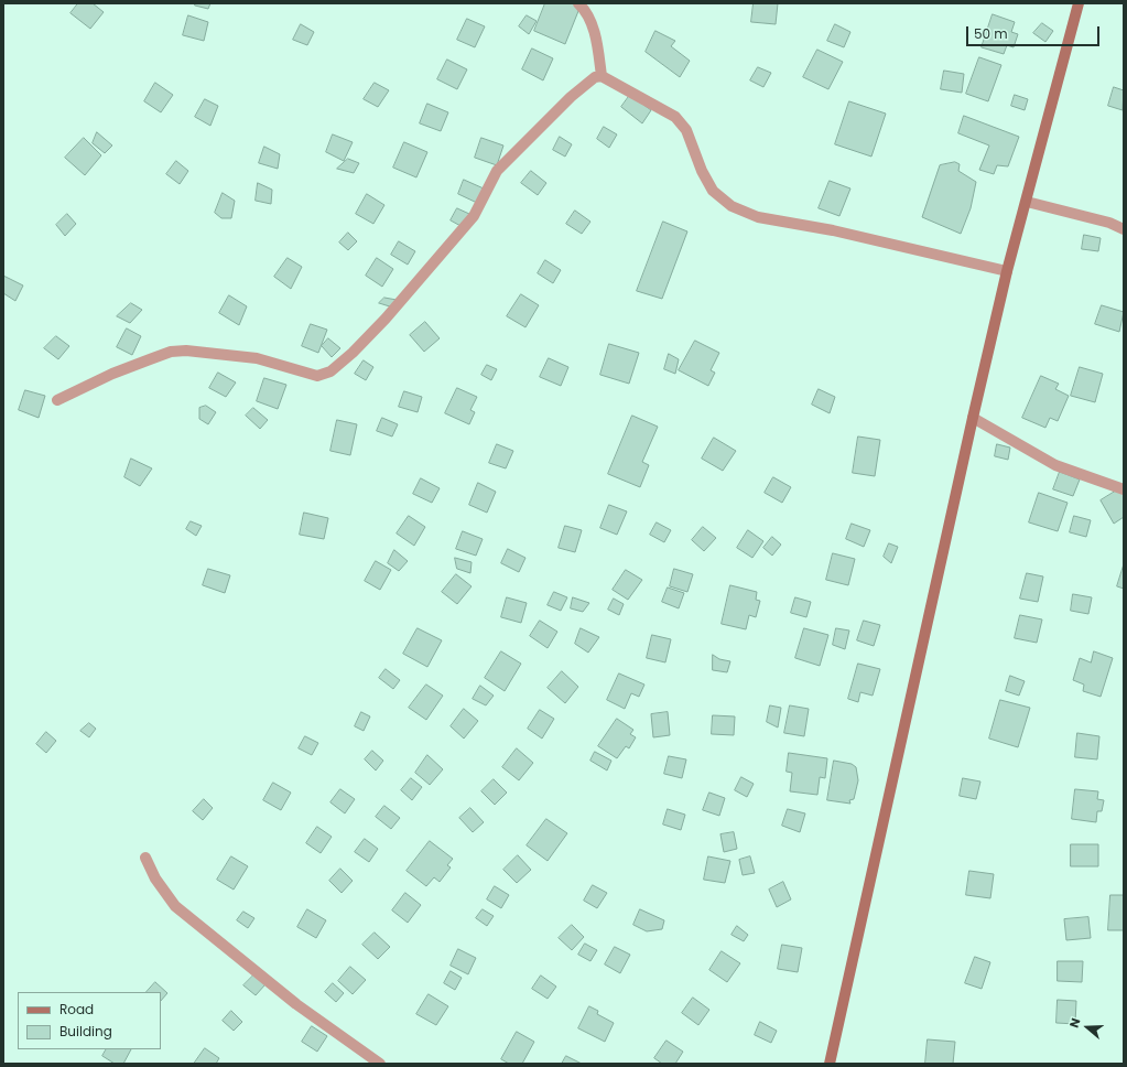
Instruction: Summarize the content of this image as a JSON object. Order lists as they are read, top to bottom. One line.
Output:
{"legend":["Road","Building"],"scale_bar":"50 m","north":"left"}
